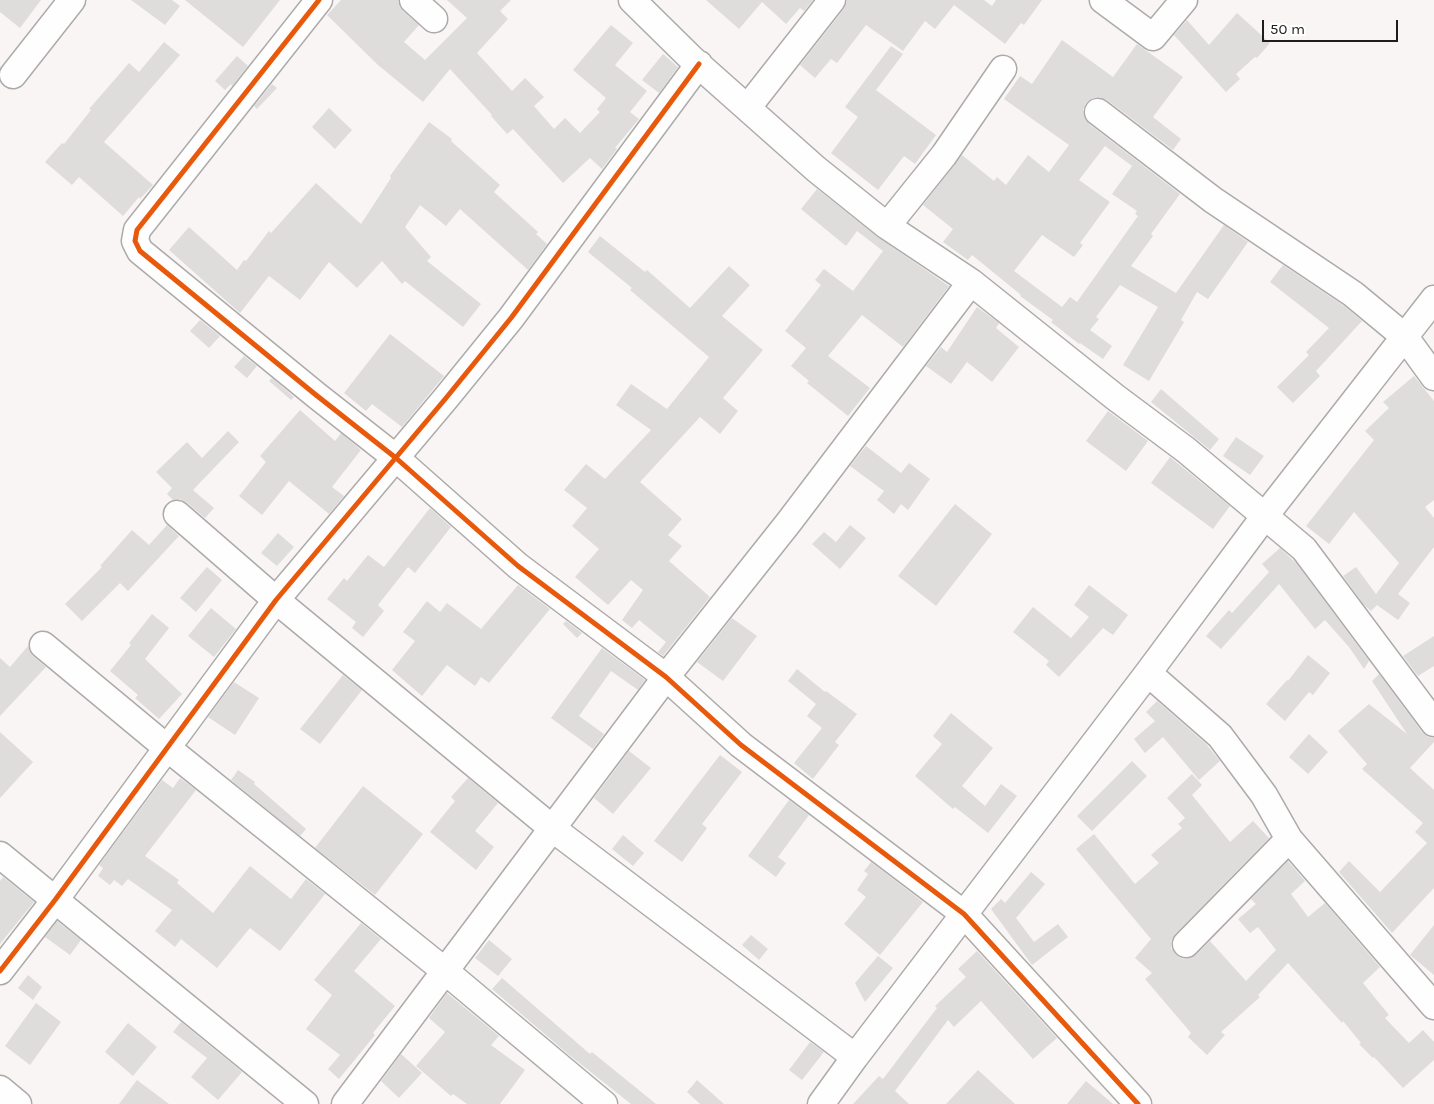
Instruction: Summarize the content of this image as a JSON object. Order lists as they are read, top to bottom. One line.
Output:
{"scale_bar":"50 m"}
